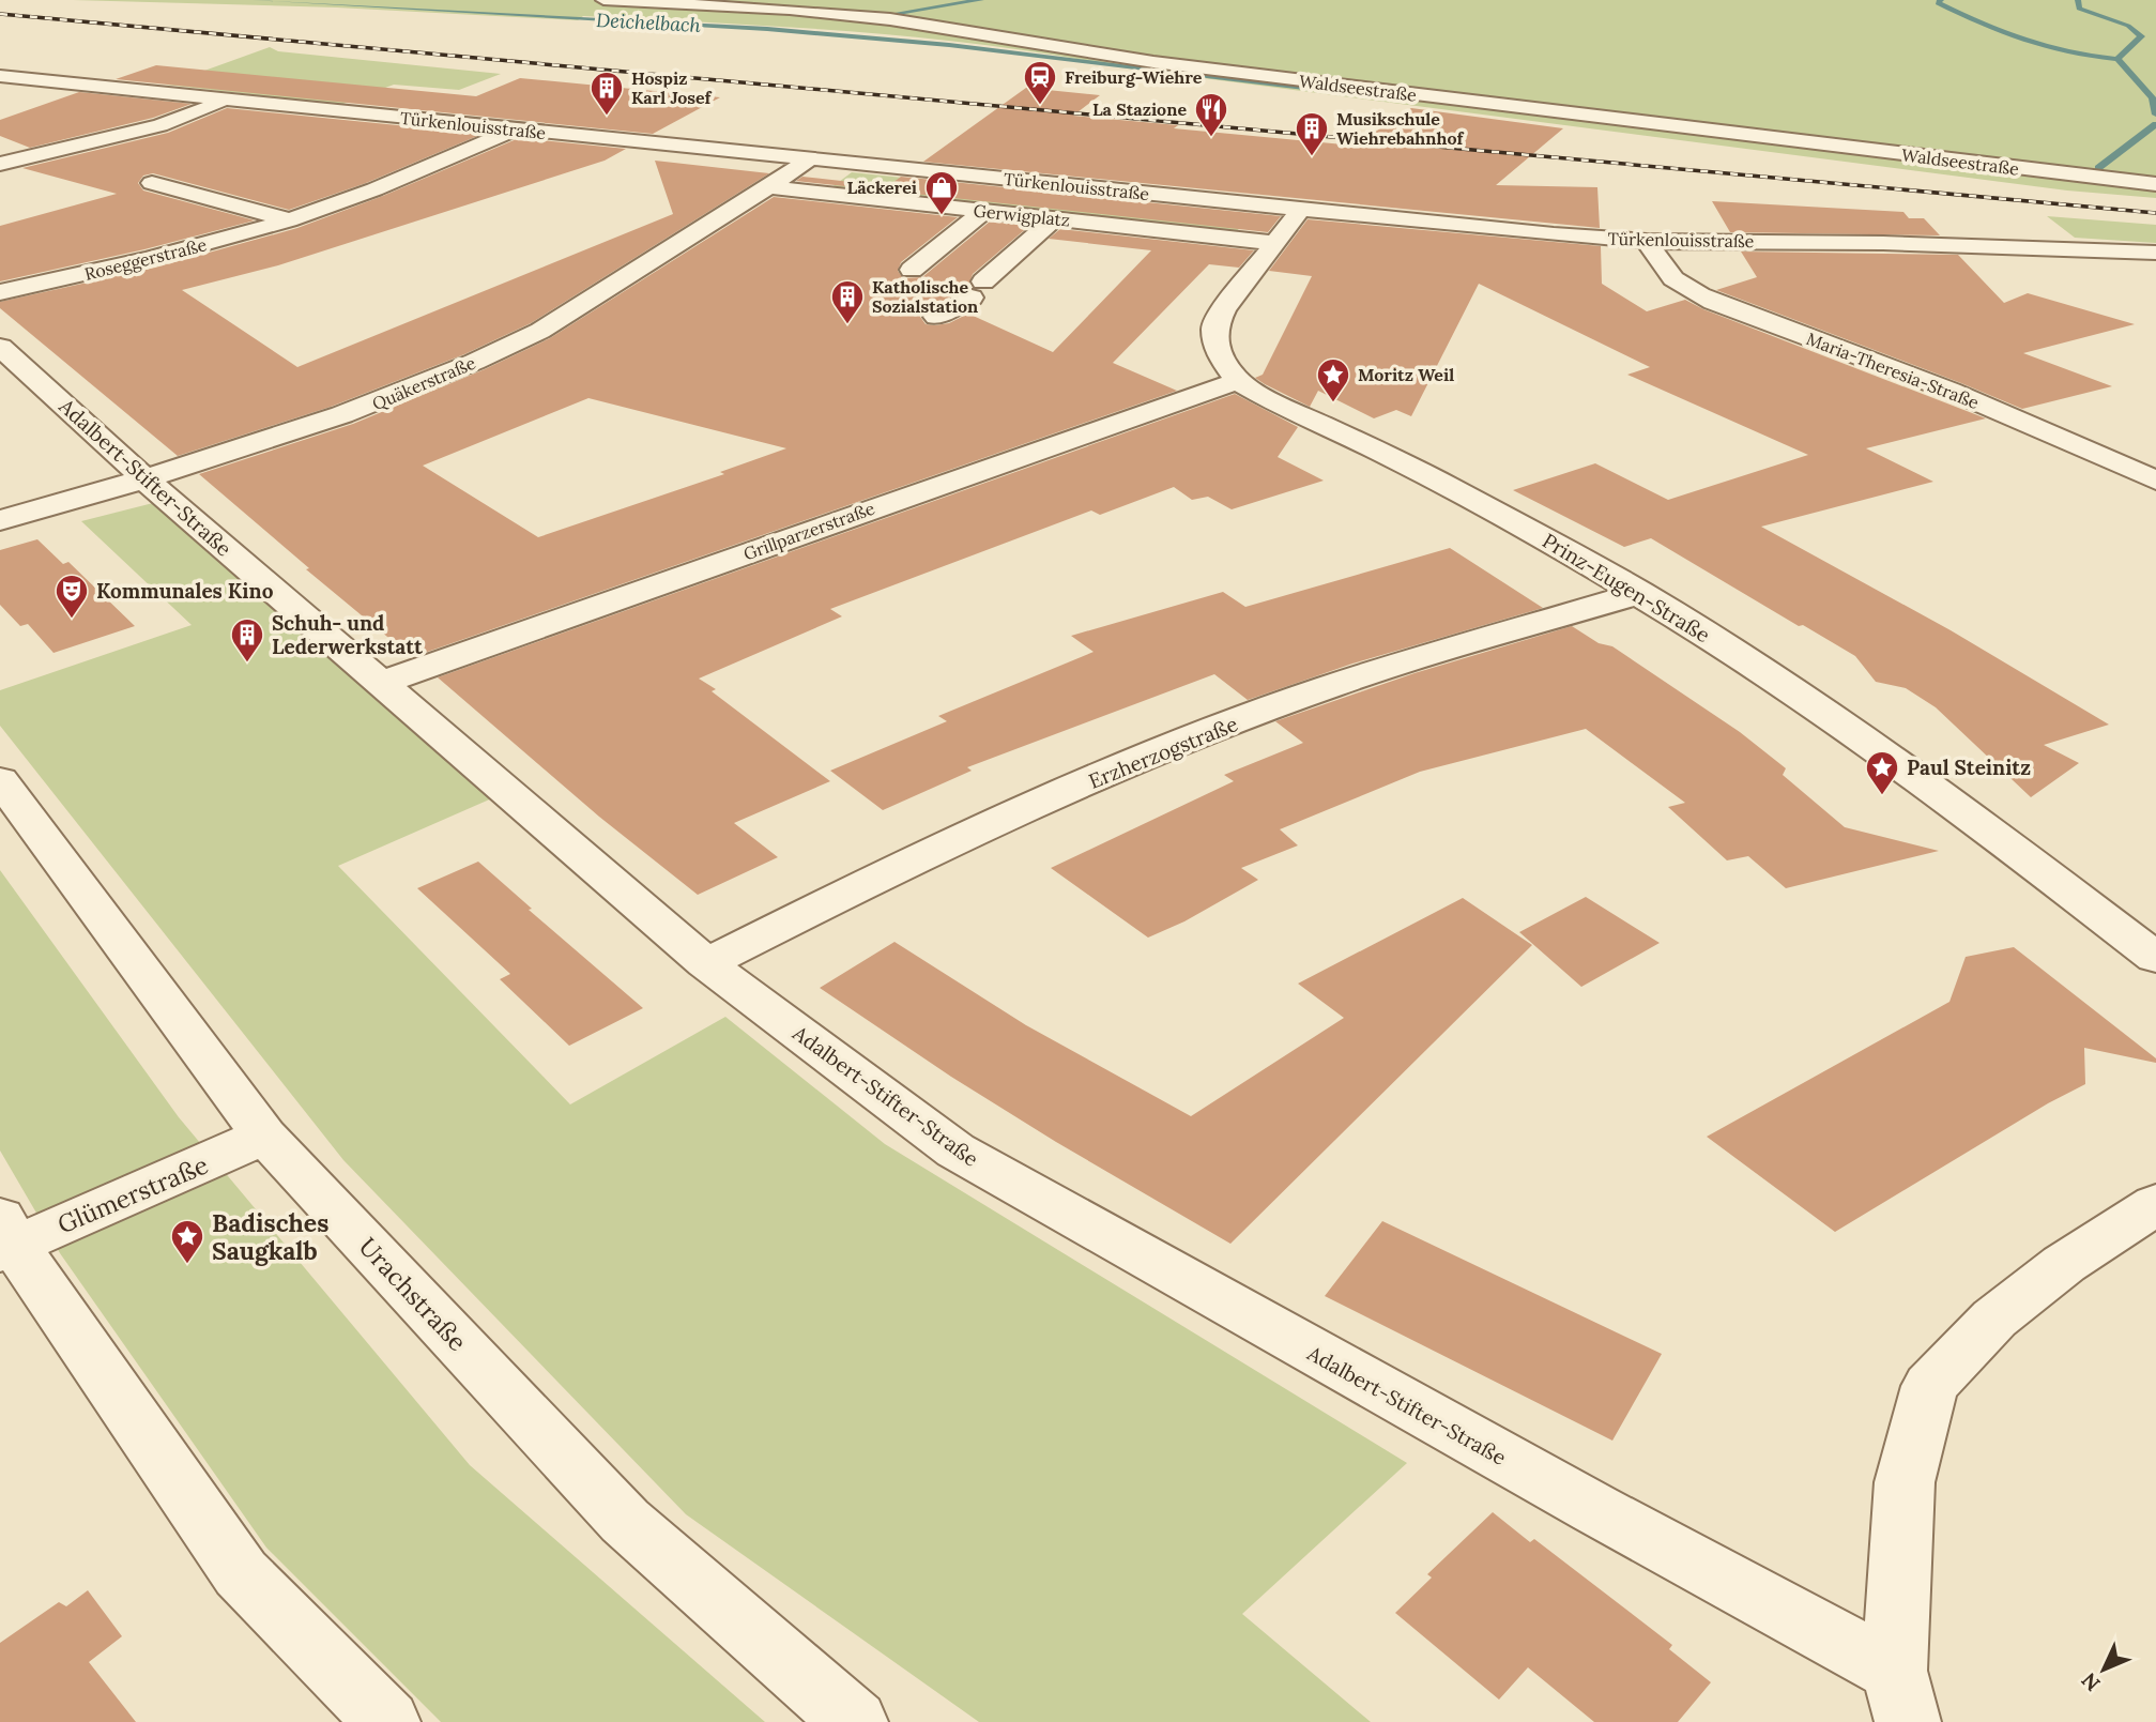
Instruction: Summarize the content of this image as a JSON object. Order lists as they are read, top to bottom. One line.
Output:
{"streets":{"street":["Waldseestraße","Türkenlouisstraße","Gerwigplatz","Roseggerstraße","Maria-Theresia-Straße","Quäkerstraße","Adalbert-Stifter-Straße","Grillparzerstraße","Prinz-Eugen-Straße","Erzherzogstraße","Glümerstraße","Urachstraße"]},"crossings":[["Türkenlouisstraße","Roseggerstraße"],["Türkenlouisstraße","Maria-Theresia-Straße"],["Türkenlouisstraße","Quäkerstraße"],["Türkenlouisstraße","Prinz-Eugen-Straße"],["Gerwigplatz","Quäkerstraße"],["Gerwigplatz","Prinz-Eugen-Straße"],["Quäkerstraße","Adalbert-Stifter-Straße"],["Adalbert-Stifter-Straße","Grillparzerstraße"],["Adalbert-Stifter-Straße","Erzherzogstraße"],["Grillparzerstraße","Prinz-Eugen-Straße"],["Prinz-Eugen-Straße","Erzherzogstraße"],["Glümerstraße","Urachstraße"]],"water":["Deichelbach"],"places":{"station":["Freiburg-Wiehre"],"building":["Hospiz Karl Josef","Musikschule Wiehrebahnhof","Katholische Sozialstation","Schuh- und Lederwerkstatt"],"restaurant":["La Stazione"],"shop":["Läckerei"],"place":["Moritz Weil","Paul Steinitz","Badisches Saugkalb"],"theatre":["Kommunales Kino"]},"north":"bottom left"}
